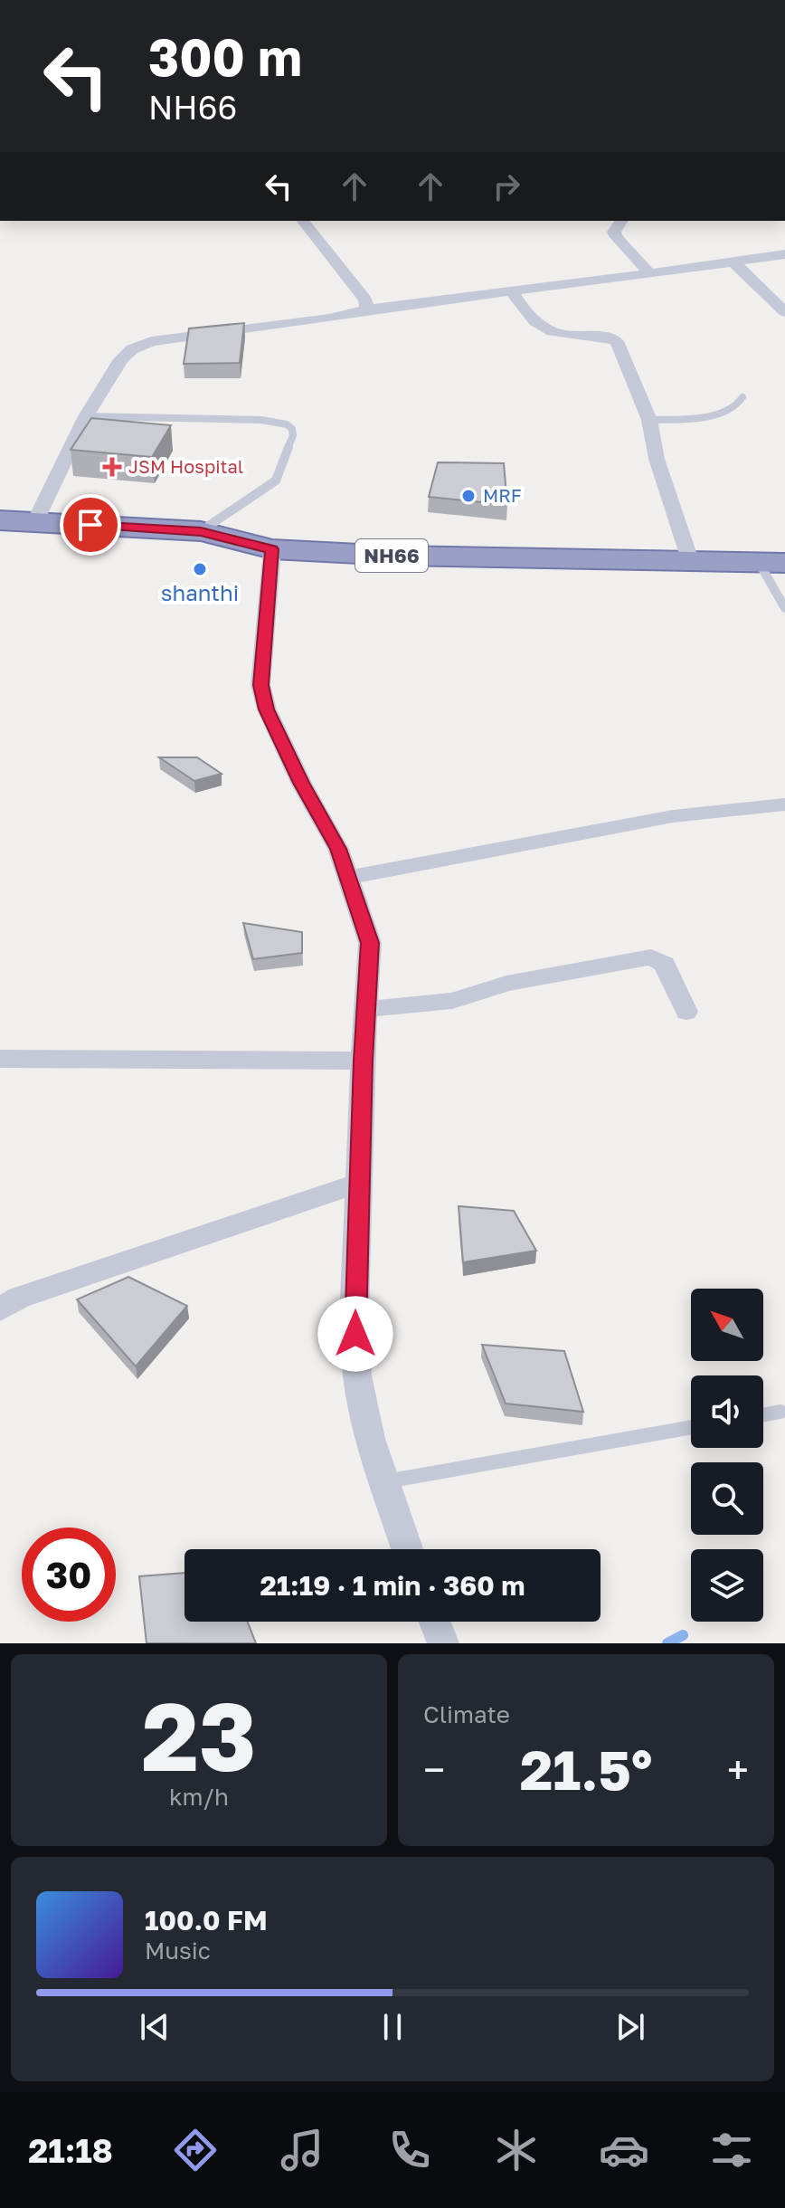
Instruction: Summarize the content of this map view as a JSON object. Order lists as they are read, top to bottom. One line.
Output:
{"streets":{"highway":["NH66"]},"places":{"health":["JSM Hospital"],"other":["MRF","shanthi"]},"north":"top left","page":{"turn":["300 m","NH66"],"limit":"30","trip":"21:19 · 1 min · 360 m","tile":[["23","km/h"],"Climate"],"heat":["−","21.5°","+"],"song":["100.0 FM","Music"],"tabs":"21:18"}}
